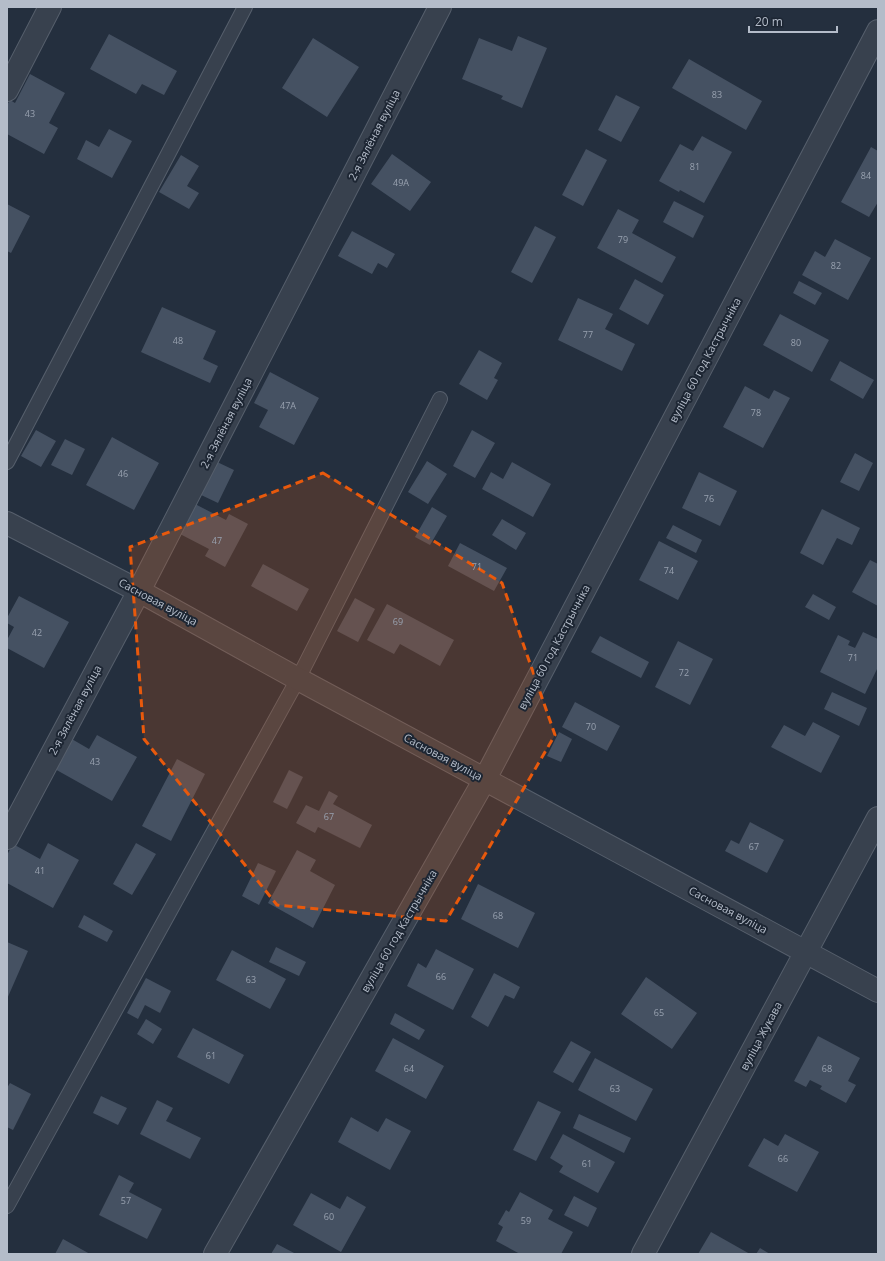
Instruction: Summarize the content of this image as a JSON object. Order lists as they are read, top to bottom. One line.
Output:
{"streets":{"street":["2-я Зялёная вуліца","вуліца 60 год Кастрычніка","Сасновая вуліца","вуліца Жукава"]},"crossings":[["2-я Зялёная вуліца","Сасновая вуліца"],["вуліца 60 год Кастрычніка","Сасновая вуліца"],["Сасновая вуліца","вуліца Жукава"]],"house_numbers":["83","43","81","84","49А","79","82","77","48","80","47А","78","46","76","47","71","74","69","42","71","72","70","43","67","67","41","68","66","63","65","61","64","68","63","66","61","57","60","59"],"scale_bar":"20 m"}
